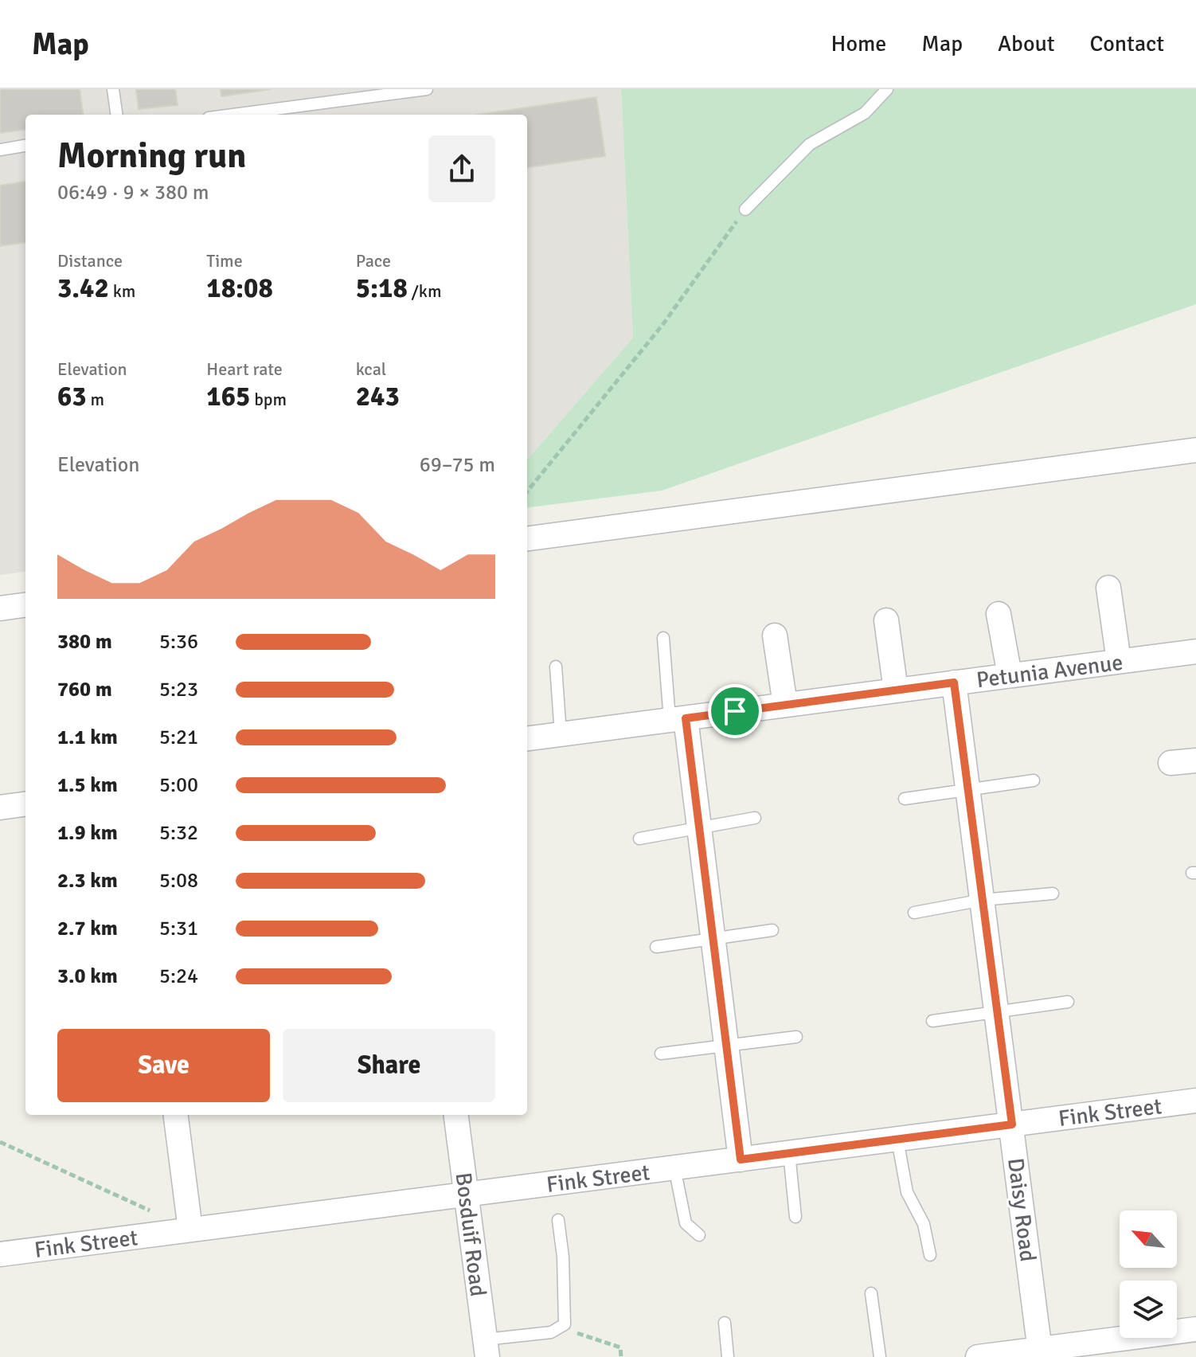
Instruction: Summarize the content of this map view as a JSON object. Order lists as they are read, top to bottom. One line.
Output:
{"streets":{"street":["Petunia Avenue","Fink Street","Daisy Road","Bosduif Road"]},"crossings":[["Petunia Avenue","Daisy Road"],["Fink Street","Daisy Road"],["Fink Street","Bosduif Road"]],"north":"top left","page":{"header":"Map","nav":["Home","Map","About","Contact"],"heading":["Morning run","06:49 · 9 × 380 m"],"stats":[["Distance","3.42 km"],["Time","18:08"],["Pace","5:18 /km"],["Elevation","63 m"],["Heart rate","165 bpm"],["kcal","243"]],"chart":["Elevation","69–75 m"],"list":[{"name":"380 m","note":"5:36"},{"name":"760 m","note":"5:23"},{"name":"1.1 km","note":"5:21"},{"name":"1.5 km","note":"5:00"},{"name":"1.9 km","note":"5:32"},{"name":"2.3 km","note":"5:08"},{"name":"2.7 km","note":"5:31"},{"name":"3.0 km","note":"5:24"}],"buttons":["Save","Share"]}}
